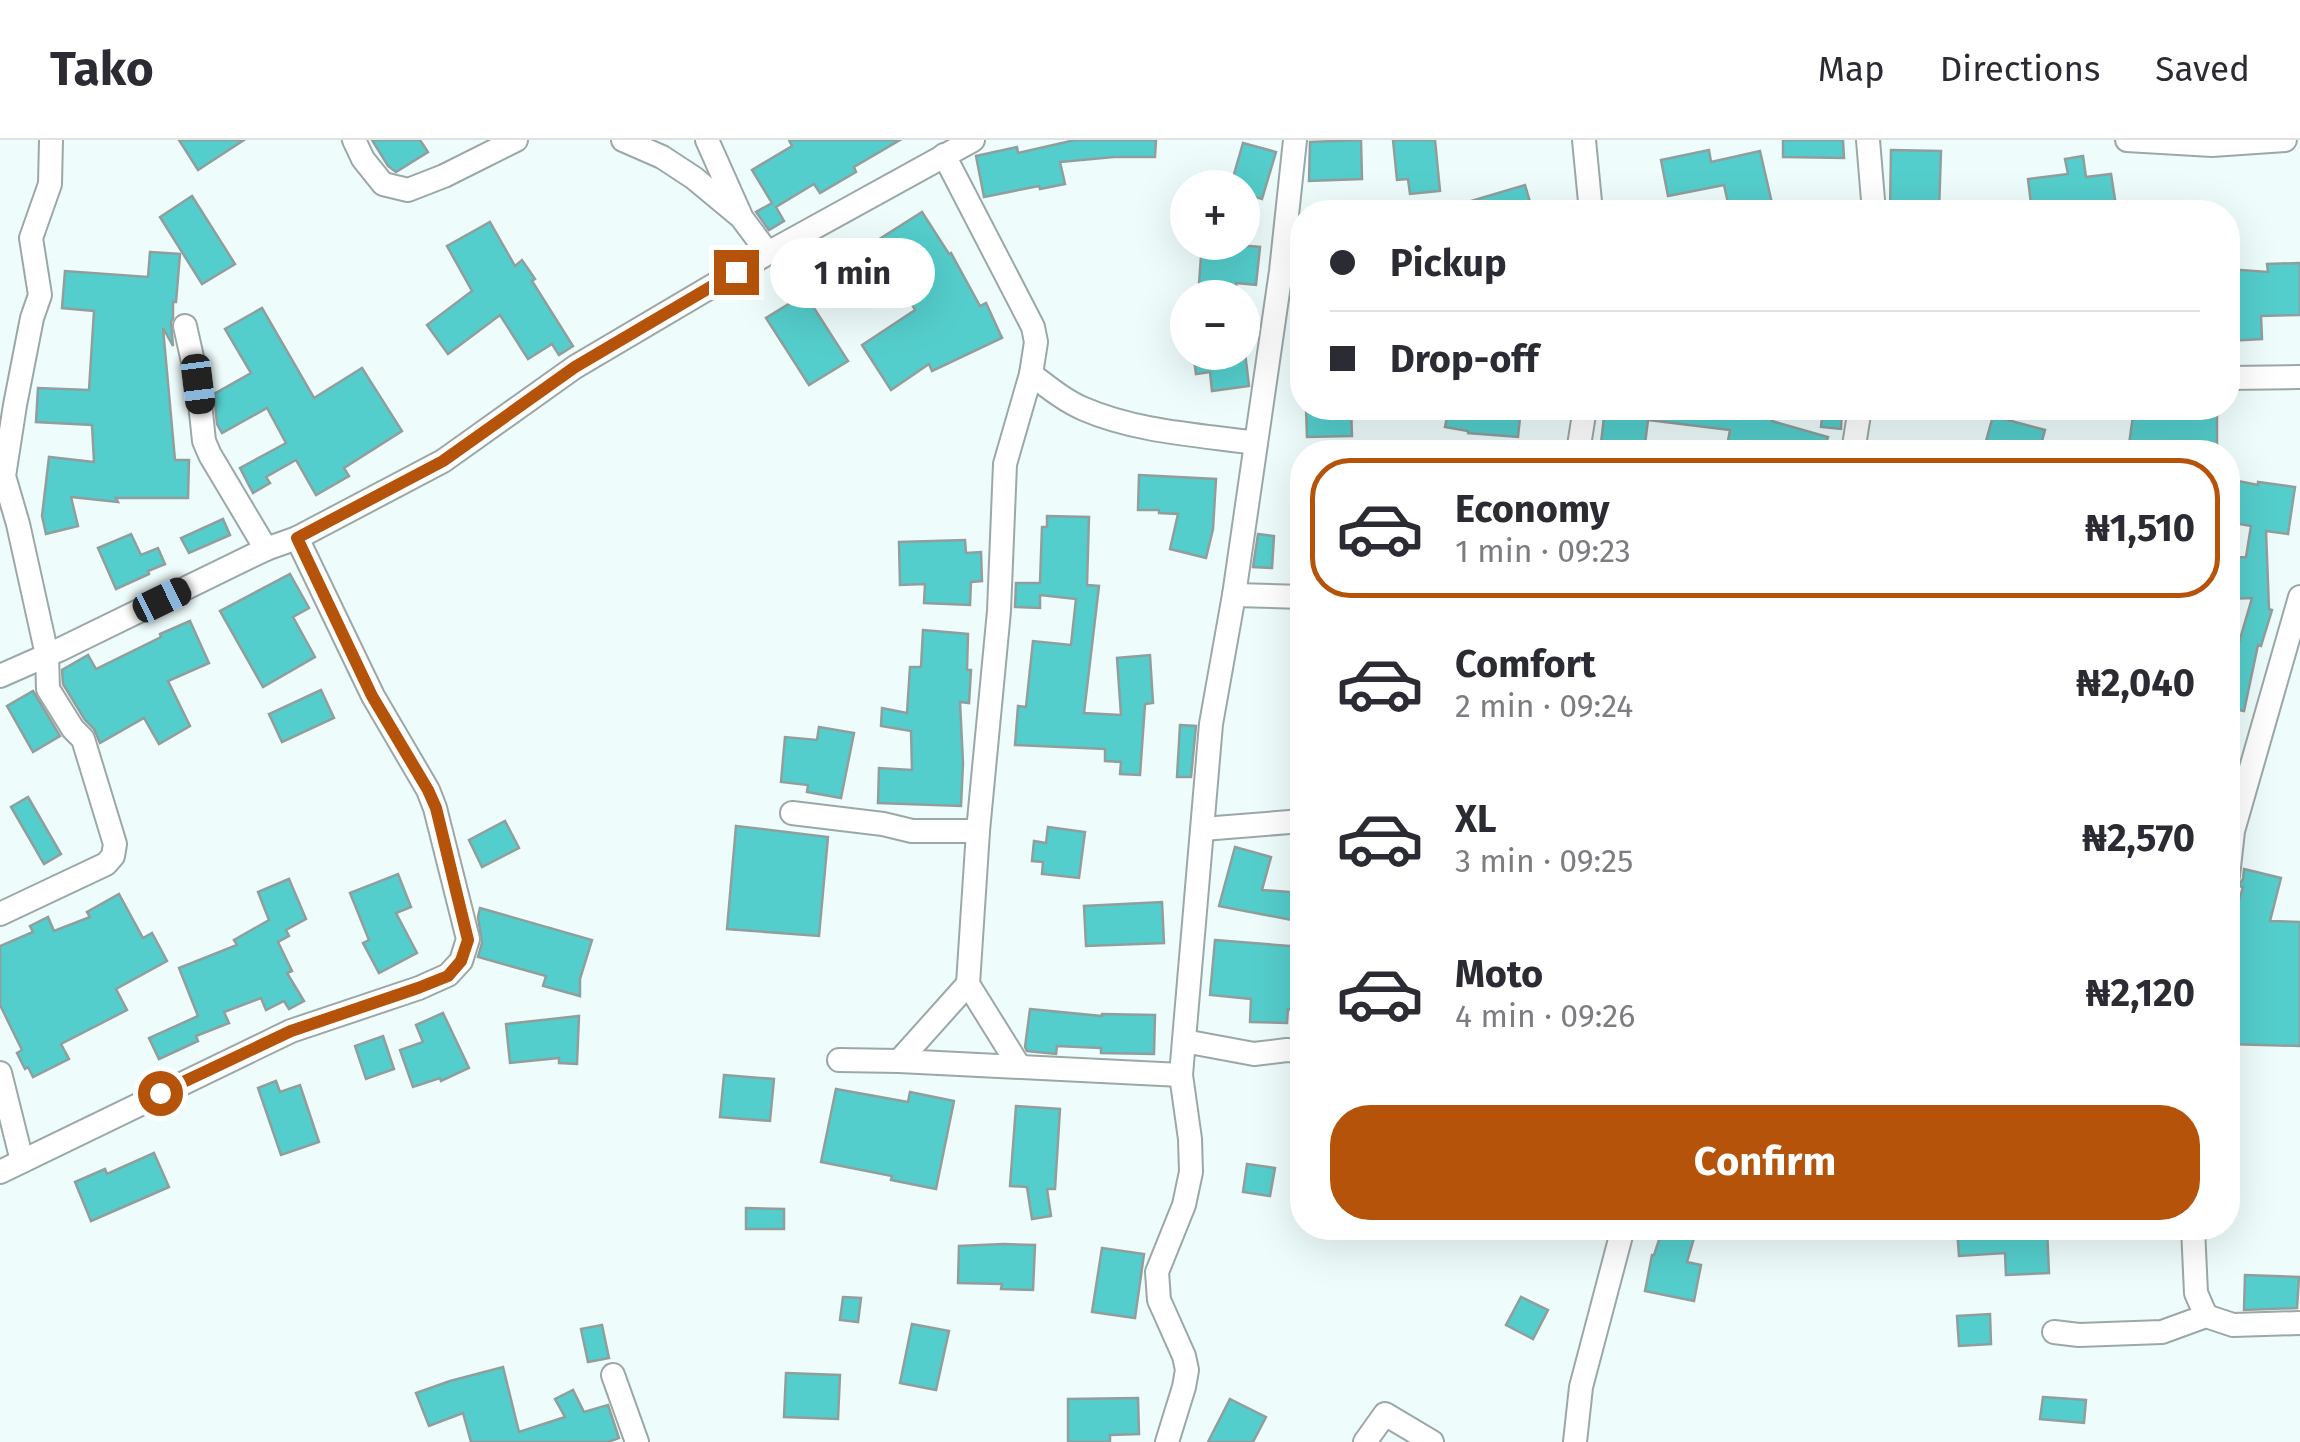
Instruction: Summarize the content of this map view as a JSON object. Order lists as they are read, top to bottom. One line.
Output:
{"page":{"header":"Tako","nav":["Map","Directions","Saved"],"map_buttons":["+","−"],"banner":["Pickup","Drop-off"],"bubble":"1 min","list":[{"name":"Economy","note":"1 min · 09:23","value":"₦1,510"},{"name":"Comfort","note":"2 min · 09:24","value":"₦2,040"},{"name":"XL","note":"3 min · 09:25","value":"₦2,570"},{"name":"Moto","note":"4 min · 09:26","value":"₦2,120"}],"buttons":"Confirm"}}
